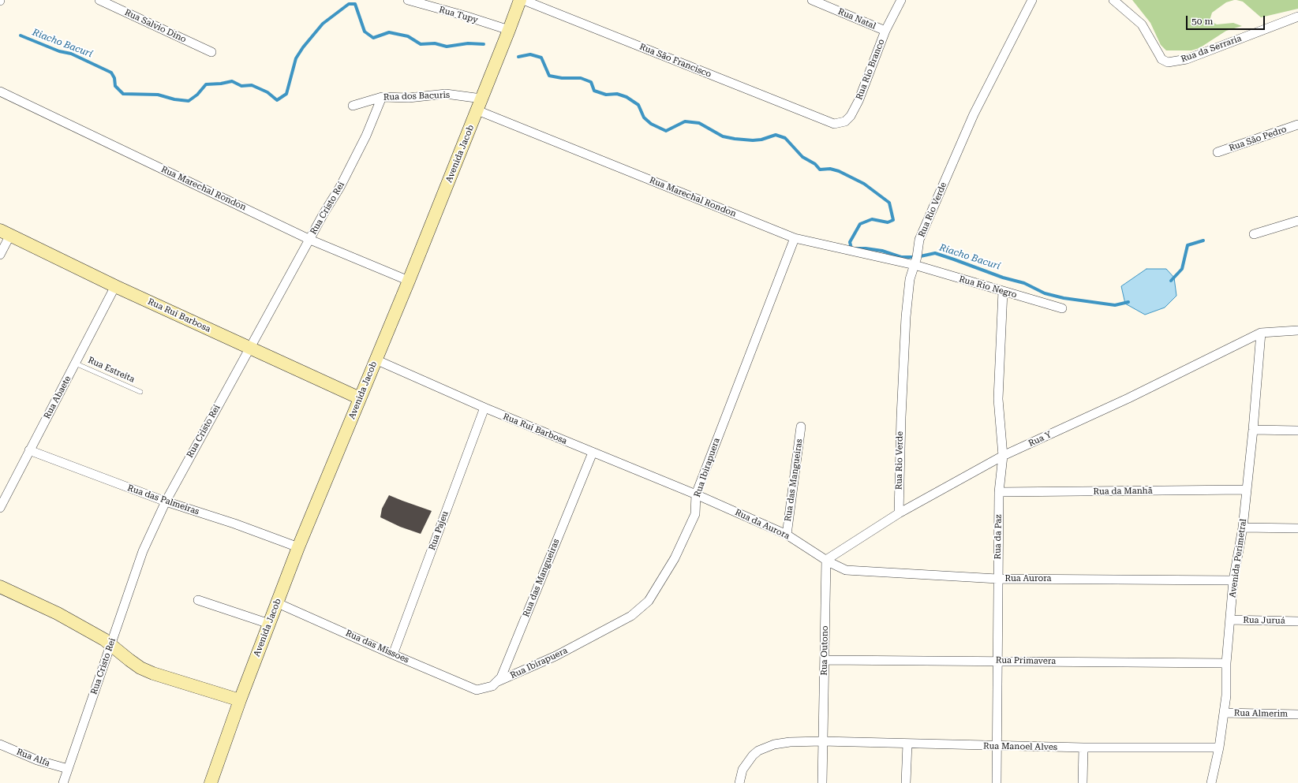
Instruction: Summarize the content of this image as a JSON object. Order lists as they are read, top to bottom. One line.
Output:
{"streets":{"main road":["Avenida Jacob","Rua Rui Barbosa"],"street":["Rua Tupy","Rua Natal","Rua Salvio Dino","Rua da Serraria","Rua São Francisco","Rua Rio Branco","Rua dos Bacuris","Rua São Pedro","Rua Marechal Rondon","Rua Cristo Rei","Rua Rio Verde","Rua Rio Negro","Rua Abaete","Rua Y","Rua Ibirapuera","Rua das Mangueiras","Rua da Manhã","Rua das Palmeiras","Rua da Aurora","Rua Pajeu","Rua da Paz","Avenida Perimetral","Rua Aurora","Rua Juruá","Rua das Missoes","Rua Outono","Rua Primavera","Rua Almerim","Rua Manoel Alves","Rua Alfa"],"lane":["Rua Estreita"]},"crossings":[["Rua Tupy","Avenida Jacob"],["Rua Natal","Rua Rio Branco"],["Rua São Francisco","Rua Rio Branco"],["Rua dos Bacuris","Avenida Jacob"],["Rua dos Bacuris","Rua Cristo Rei"],["Avenida Jacob","Rua Marechal Rondon"],["Avenida Jacob","Rua Rui Barbosa"],["Avenida Jacob","Rua das Palmeiras"],["Avenida Jacob","Rua das Missoes"],["Rua Marechal Rondon","Rua Cristo Rei"],["Rua Marechal Rondon","Rua Rio Verde"],["Rua Marechal Rondon","Rua Rio Negro"],["Rua Marechal Rondon","Rua Ibirapuera"],["Rua Cristo Rei","Rua Rui Barbosa"],["Rua Cristo Rei","Rua das Palmeiras"],["Rua Cristo Rei","Rua Alfa"],["Rua Rio Verde","Rua Rio Negro"],["Rua Rio Verde","Rua Y"],["Rua Rio Negro","Rua da Paz"],["Rua Rui Barbosa","Rua Abaete"],["Rua Rui Barbosa","Rua Ibirapuera"],["Rua Rui Barbosa","Rua das Mangueiras"],["Rua Rui Barbosa","Rua da Aurora"],["Rua Rui Barbosa","Rua Pajeu"],["Rua Estreita","Rua Abaete"],["Rua Abaete","Rua das Palmeiras"],["Rua Y","Rua da Aurora"],["Rua Y","Rua da Paz"],["Rua Y","Avenida Perimetral"],["Rua Y","Rua Aurora"],["Rua Y","Rua Outono"],["Rua Ibirapuera","Rua das Mangueiras"],["Rua Ibirapuera","Rua da Aurora"],["Rua Ibirapuera","Rua das Missoes"],["Rua das Mangueiras","Rua da Aurora"],["Rua das Mangueiras","Rua das Missoes"],["Rua da Manhã","Rua da Paz"],["Rua da Manhã","Avenida Perimetral"],["Rua da Aurora","Rua Aurora"],["Rua da Aurora","Rua Outono"],["Rua Pajeu","Rua das Missoes"],["Rua da Paz","Rua Aurora"],["Rua da Paz","Rua Primavera"],["Rua da Paz","Rua Manoel Alves"],["Avenida Perimetral","Rua Aurora"],["Avenida Perimetral","Rua Juruá"],["Avenida Perimetral","Rua Primavera"],["Avenida Perimetral","Rua Almerim"],["Avenida Perimetral","Rua Manoel Alves"],["Rua Aurora","Rua Outono"],["Rua Outono","Rua Primavera"],["Rua Outono","Rua Manoel Alves"]],"water":["Riacho Bacurí"],"scale_bar":"50 m"}
